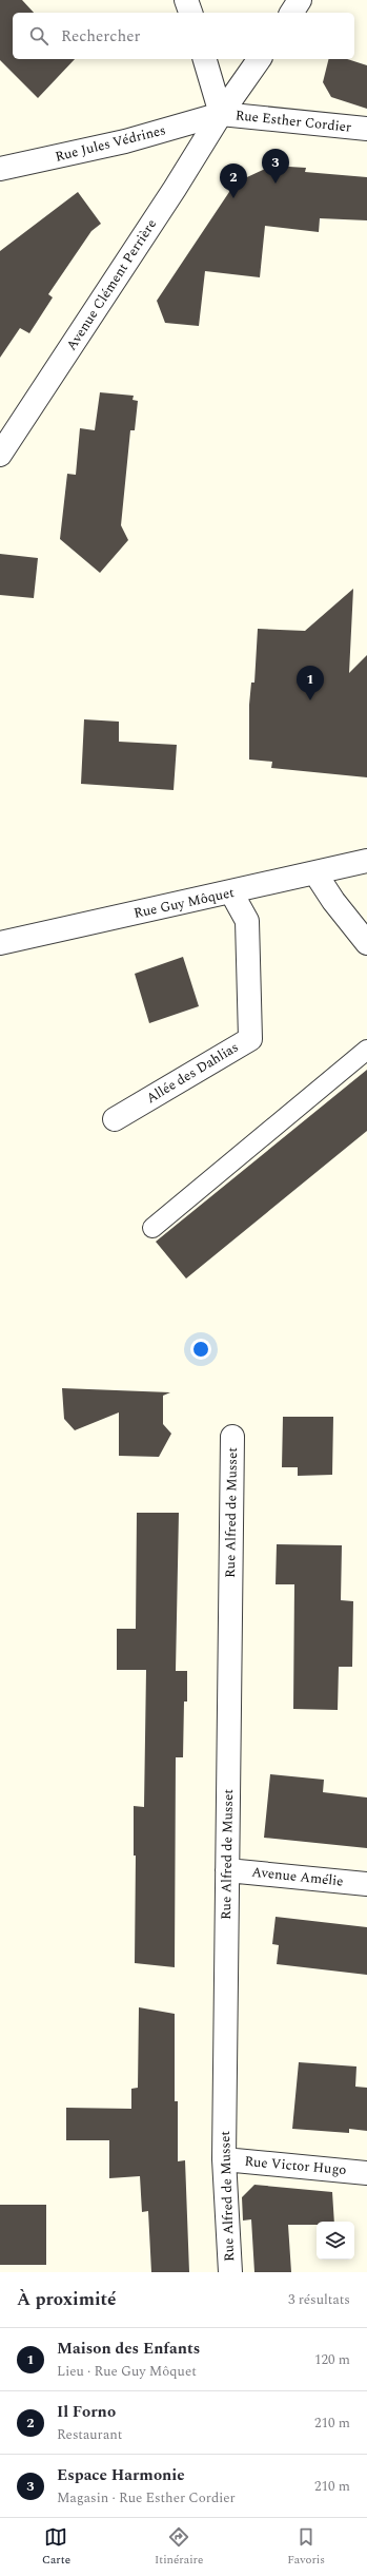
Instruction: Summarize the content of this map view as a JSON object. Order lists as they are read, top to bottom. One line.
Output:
{"streets":{"street":["Rue Esther Cordier","Rue Jules Védrines","Avenue Clément Perrière","Rue Guy Môquet","Allée des Dahlias","Rue Alfred de Musset","Avenue Amélie","Rue Victor Hugo"]},"crossings":[["Rue Esther Cordier","Rue Jules Védrines"],["Rue Esther Cordier","Avenue Clément Perrière"],["Rue Jules Védrines","Avenue Clément Perrière"],["Rue Guy Môquet","Allée des Dahlias"],["Rue Alfred de Musset","Avenue Amélie"],["Rue Alfred de Musset","Rue Victor Hugo"]],"page":{"search":"Rechercher","pins":["3","2","1"],"heading":["À proximité","3 résultats"],"list":[{"mark":"1","name":"Maison des Enfants","note":"Lieu · Rue Guy Môquet","value":"120 m"},{"mark":"2","name":"Il Forno","note":"Restaurant","value":"210 m"},{"mark":"3","name":"Espace Harmonie","note":"Magasin · Rue Esther Cordier","value":"210 m"}],"nav":["Carte","Itinéraire","Favoris"]}}
